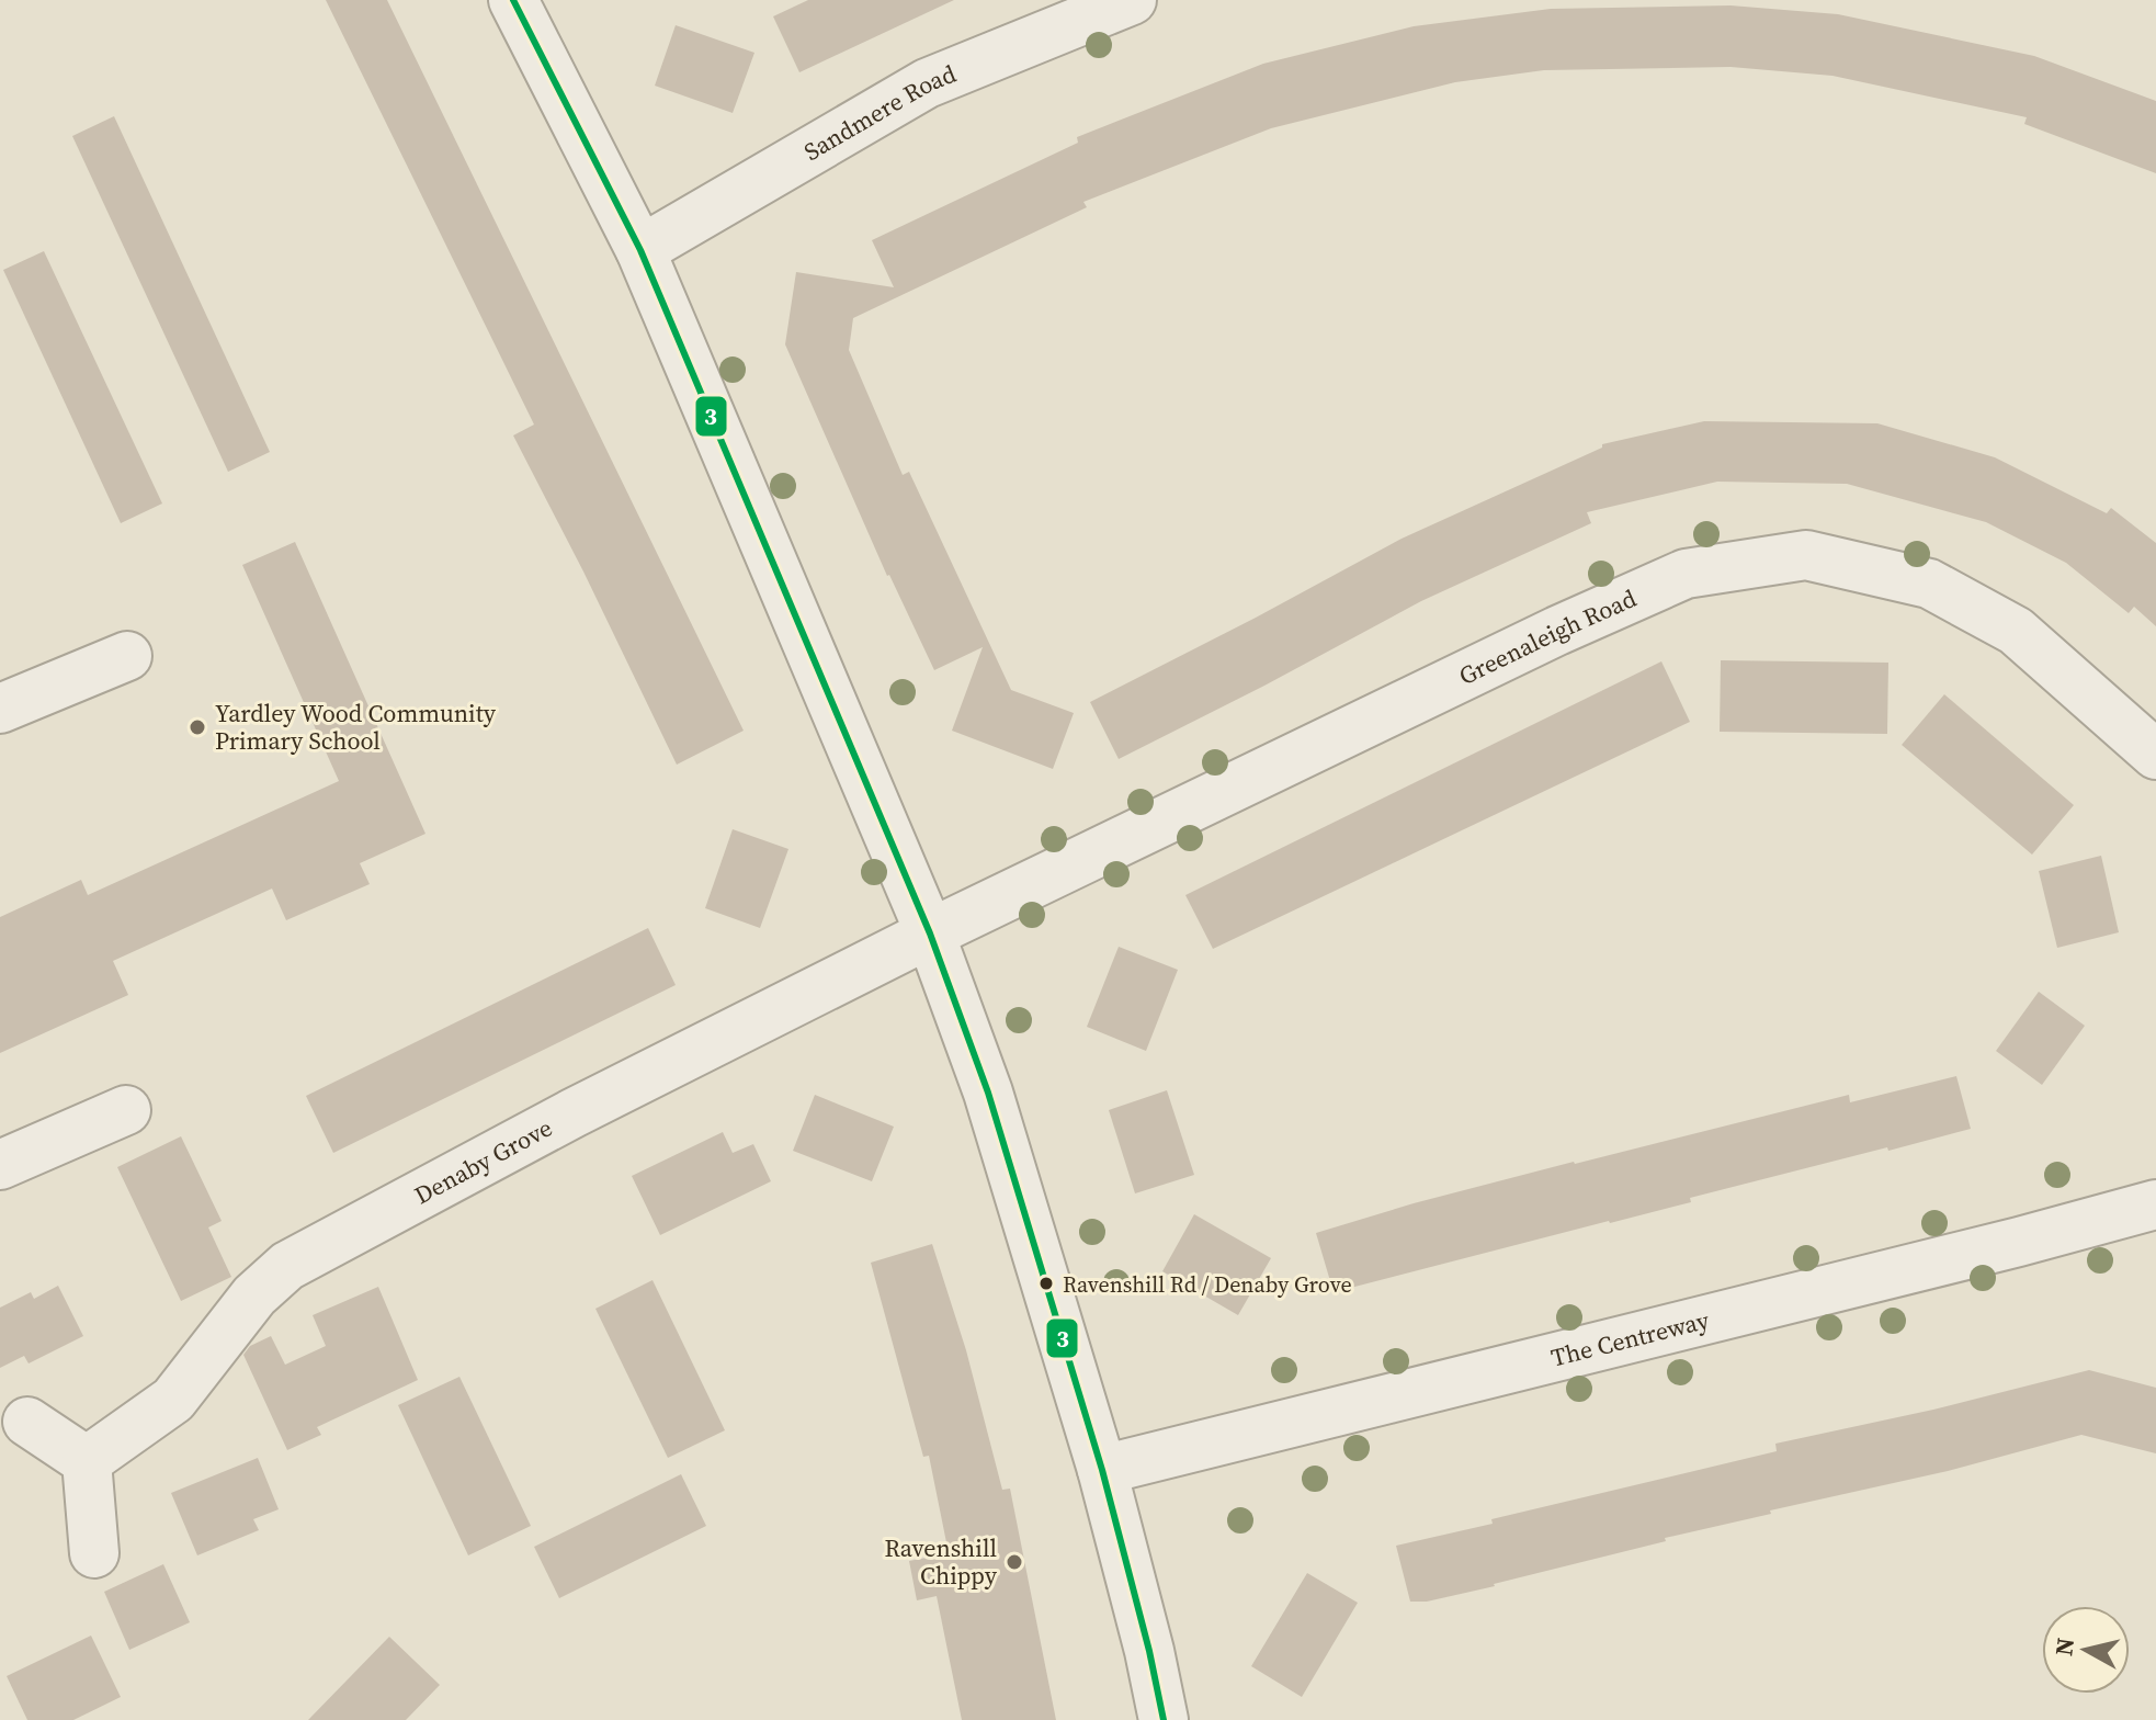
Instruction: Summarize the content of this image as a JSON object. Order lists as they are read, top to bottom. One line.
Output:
{"streets":{"street":["Sandmere Road","Greenaleigh Road","Denaby Grove","The Centreway"]},"crossings":[["Greenaleigh Road","Denaby Grove"]],"places":["Yardley Wood Community Primary School","Ravenshill Rd / Denaby Grove","Ravenshill Chippy"],"lines":["transit line 3"],"north":"left"}
